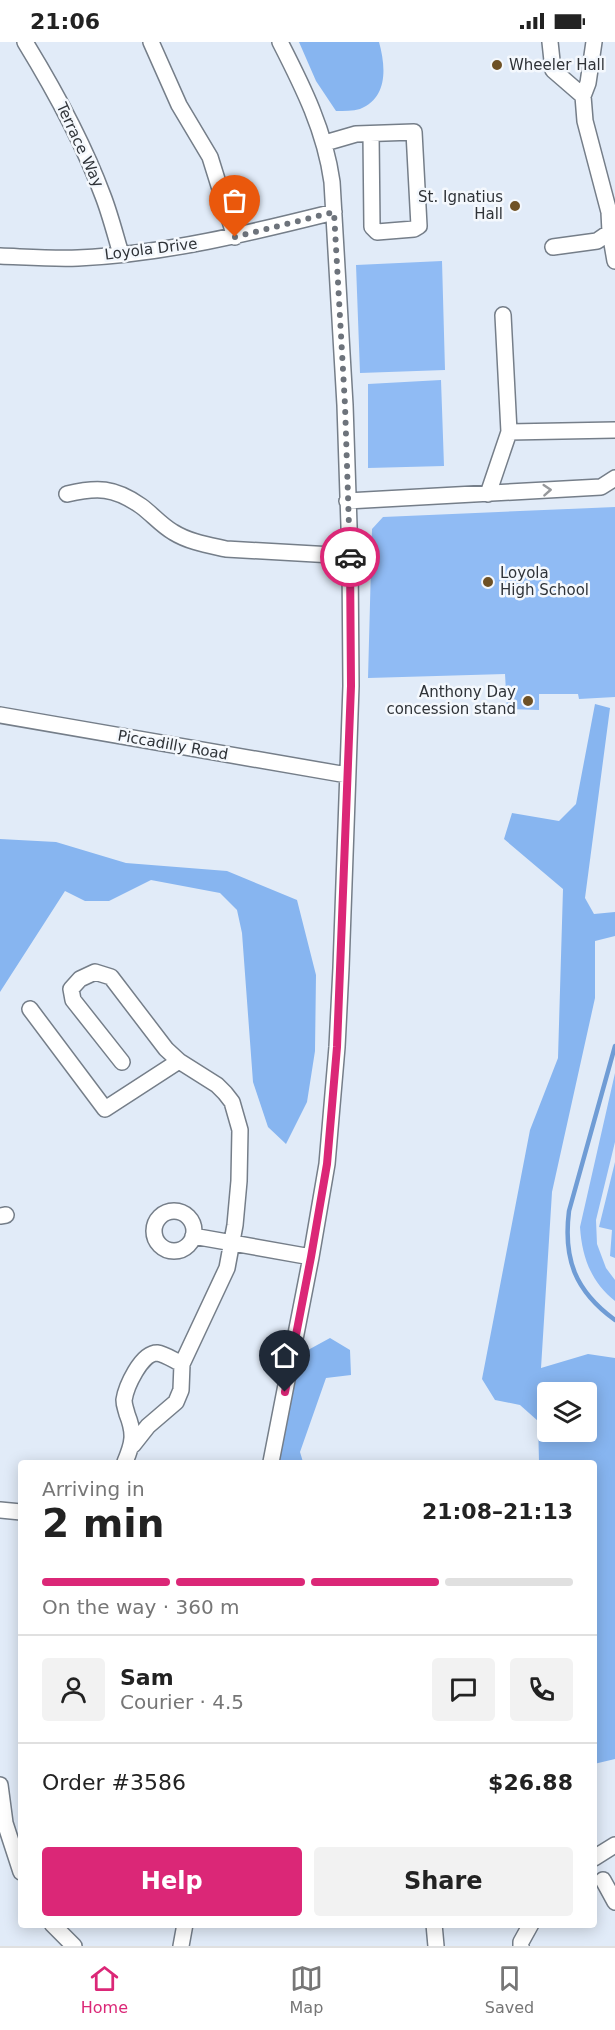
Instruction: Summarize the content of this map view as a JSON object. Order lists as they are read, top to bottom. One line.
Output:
{"streets":{"street":["Terrace Way","Loyola Drive","Piccadilly Road"]},"crossings":[["Terrace Way","Loyola Drive"]],"places":["Wheeler Hall","St. Ignatius Hall","Loyola High School","Anthony Day concession stand"],"page":{"status":"21:06","heading":["2 min","Arriving in","21:08–21:13"],"panel":["Sam","Courier · 4.5","Order #3586","$26.88"],"bar":"On the way · 360 m","buttons":["Help","Share"],"tabs":["Home","Map","Saved"]}}
